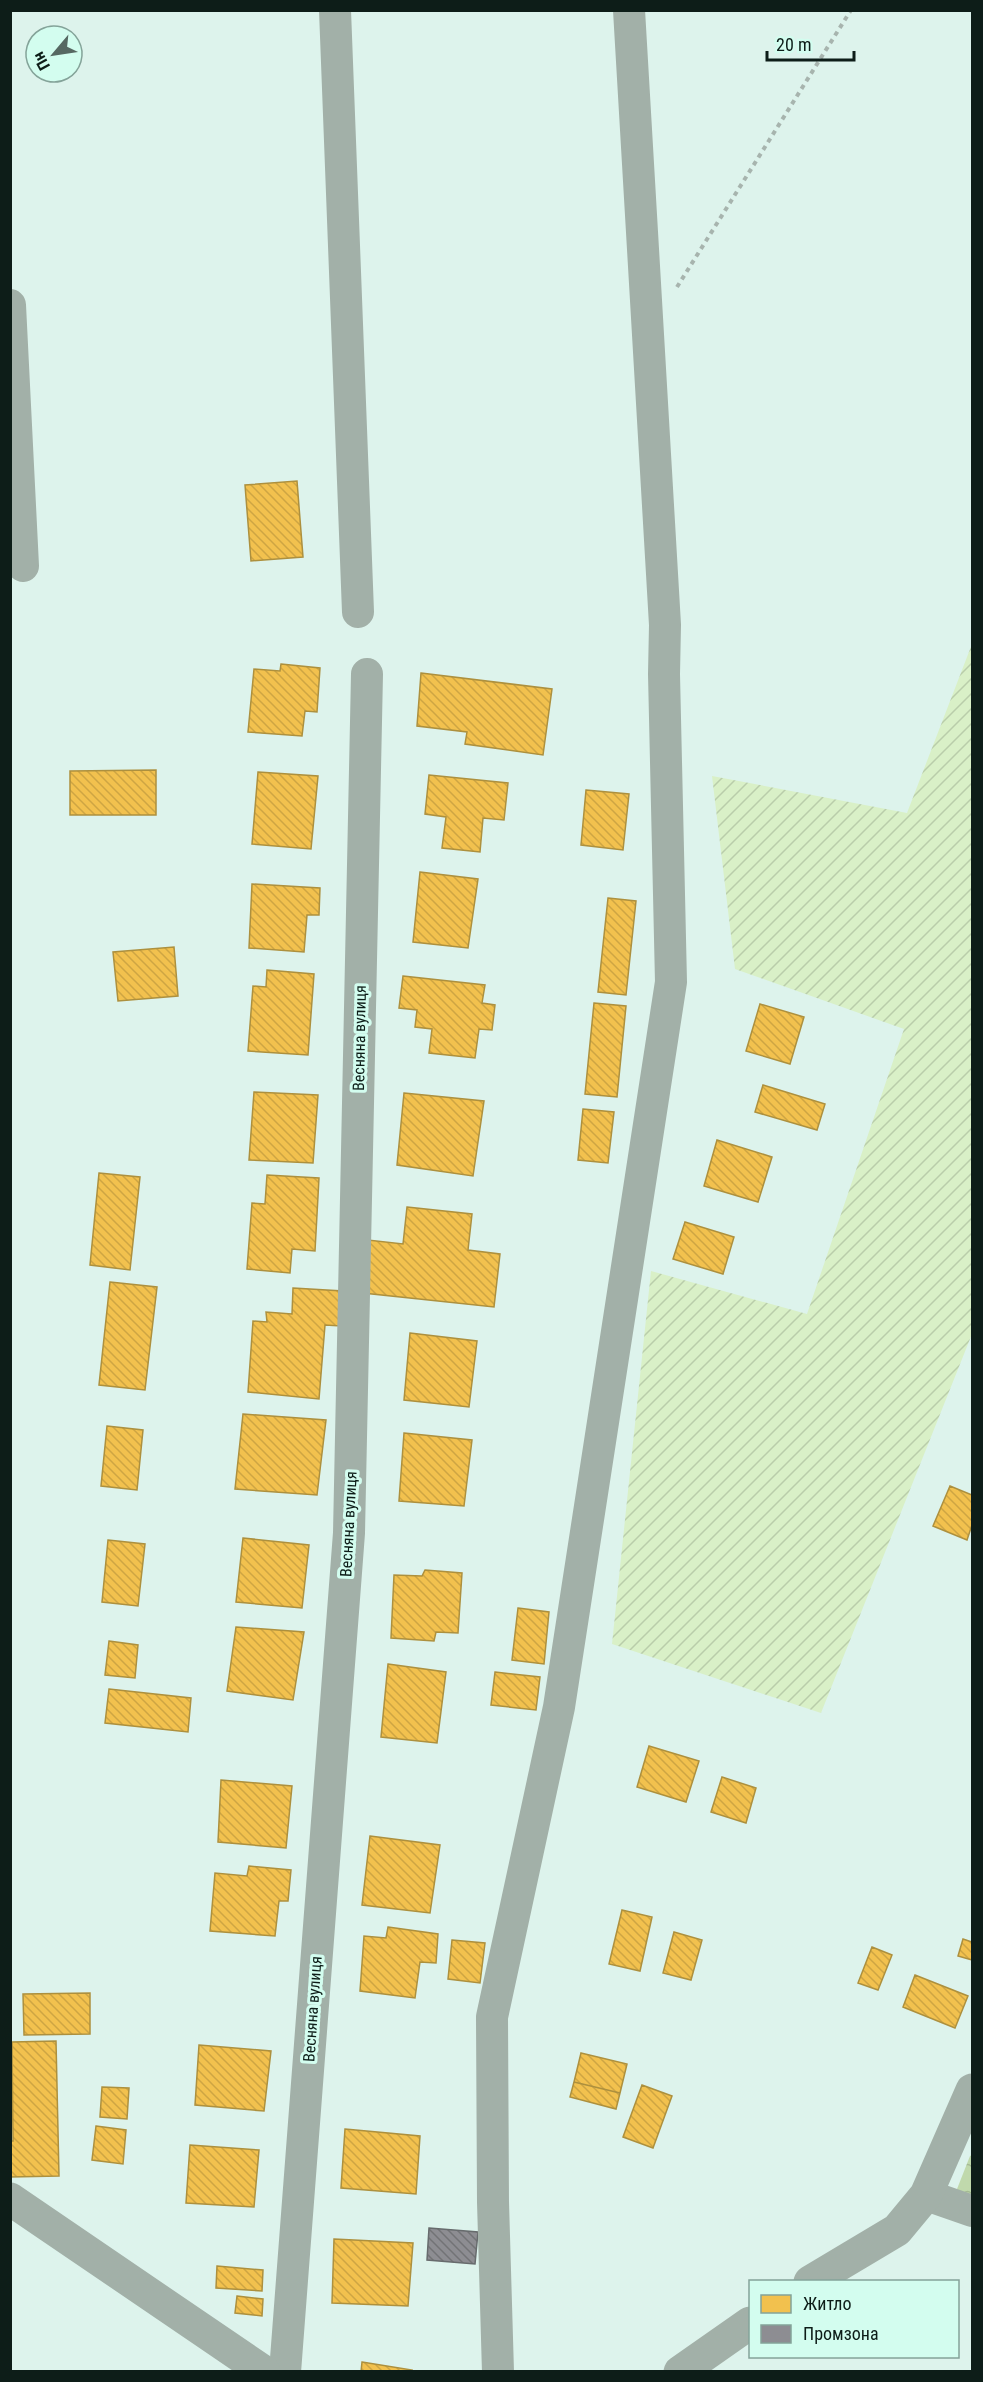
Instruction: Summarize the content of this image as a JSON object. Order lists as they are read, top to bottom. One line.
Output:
{"streets":{"street":["Весняна вулиця"]},"legend":["Житло","Промзона"],"scale_bar":"20 m","north":"bottom left"}
